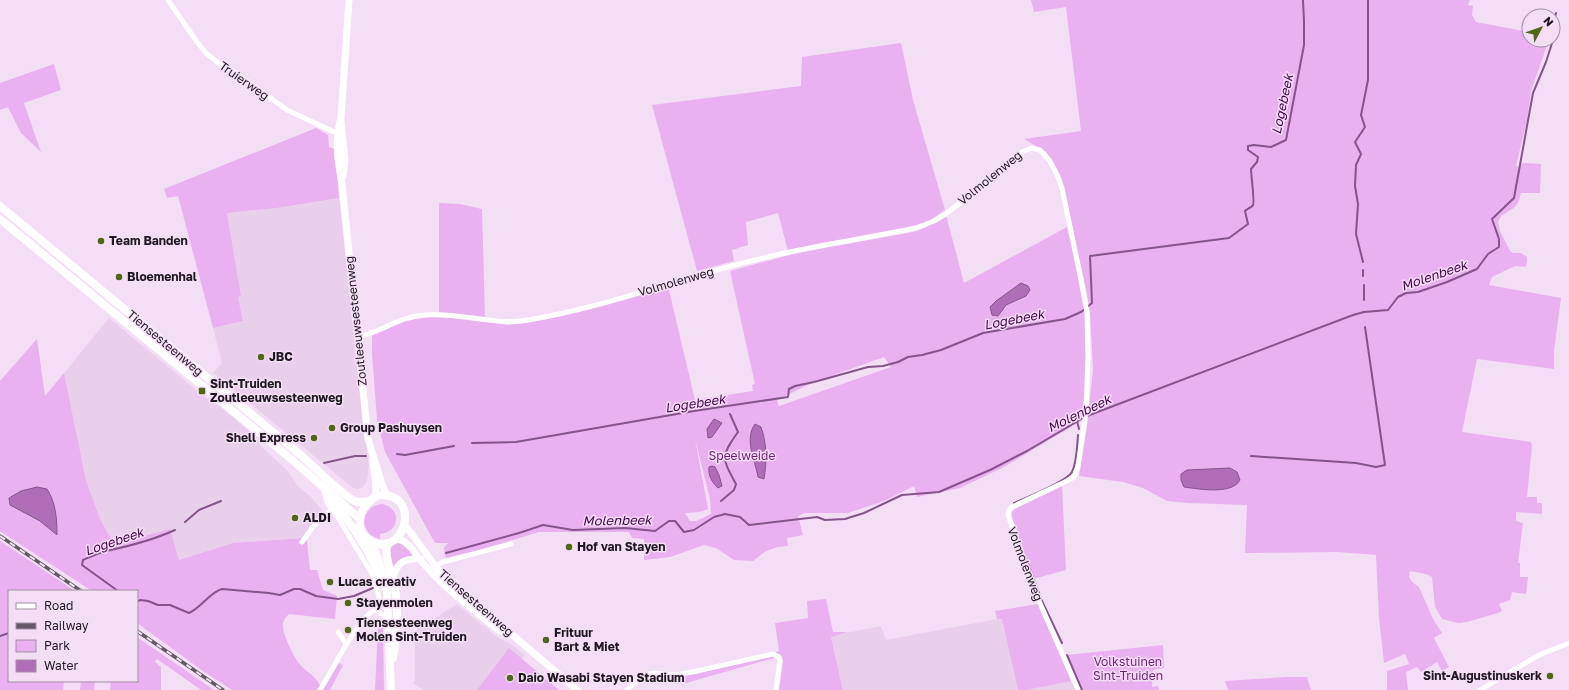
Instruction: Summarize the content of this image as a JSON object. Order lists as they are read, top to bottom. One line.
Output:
{"streets":{"main road":["Tiensesteenweg"],"street":["Truierweg","Volmolenweg","Zoutleeuwsesteenweg"]},"crossings":[["Truierweg","Zoutleeuwsesteenweg"],["Volmolenweg","Zoutleeuwsesteenweg"],["Zoutleeuwsesteenweg","Tiensesteenweg"]],"water":["Logebeek","Molenbeek"],"parks":["Speelweide","Volkstuinen Sint-Truiden"],"places":{"other":["Team Banden","Bloemenhal","JBC","Group Pashuysen","Shell Express","ALDI","Hof van Stayen","Lucas creativ","Stayenmolen","Tiensesteenweg Molen Sint-Truiden","Frituur Bart & Miet","Sint-Augustinuskerk","Daio Wasabi Stayen Stadium"],"transit":["Sint-Truiden Zoutleeuwsesteenweg"]},"legend":["Road","Railway","Park","Water"],"north":"top right"}
